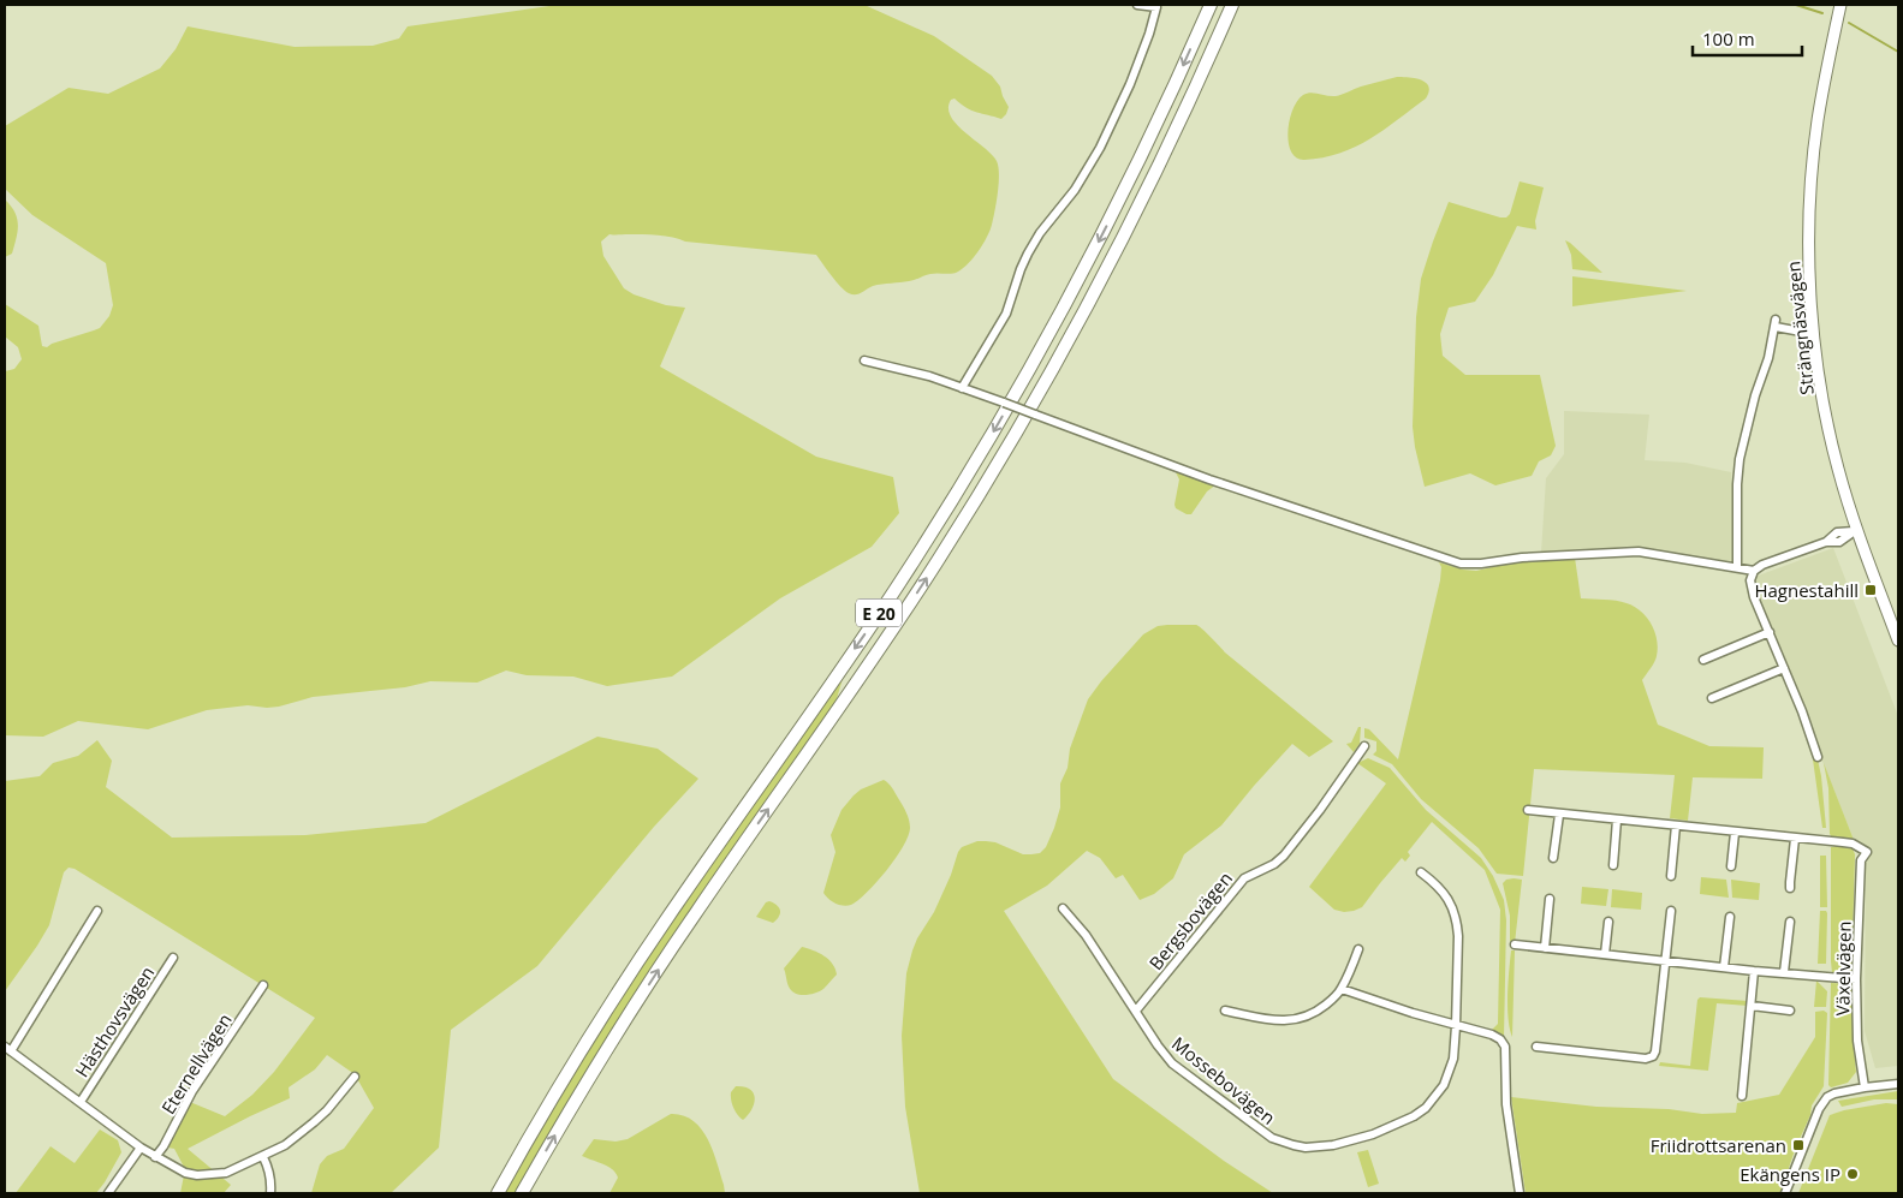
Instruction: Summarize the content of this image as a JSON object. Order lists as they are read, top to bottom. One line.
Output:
{"streets":{"highway":["E 20"],"main road":["Strängnäsvägen"],"street":["Bergsbovägen","Växelvägen","Hästhovsvägen","Eternellvägen","Mossebovägen"]},"crossings":[["Bergsbovägen","Mossebovägen"]],"places":{"transit":["Hagnestahill","Friidrottsarenan"],"other":["Ekängens IP"]},"scale_bar":"100 m"}
